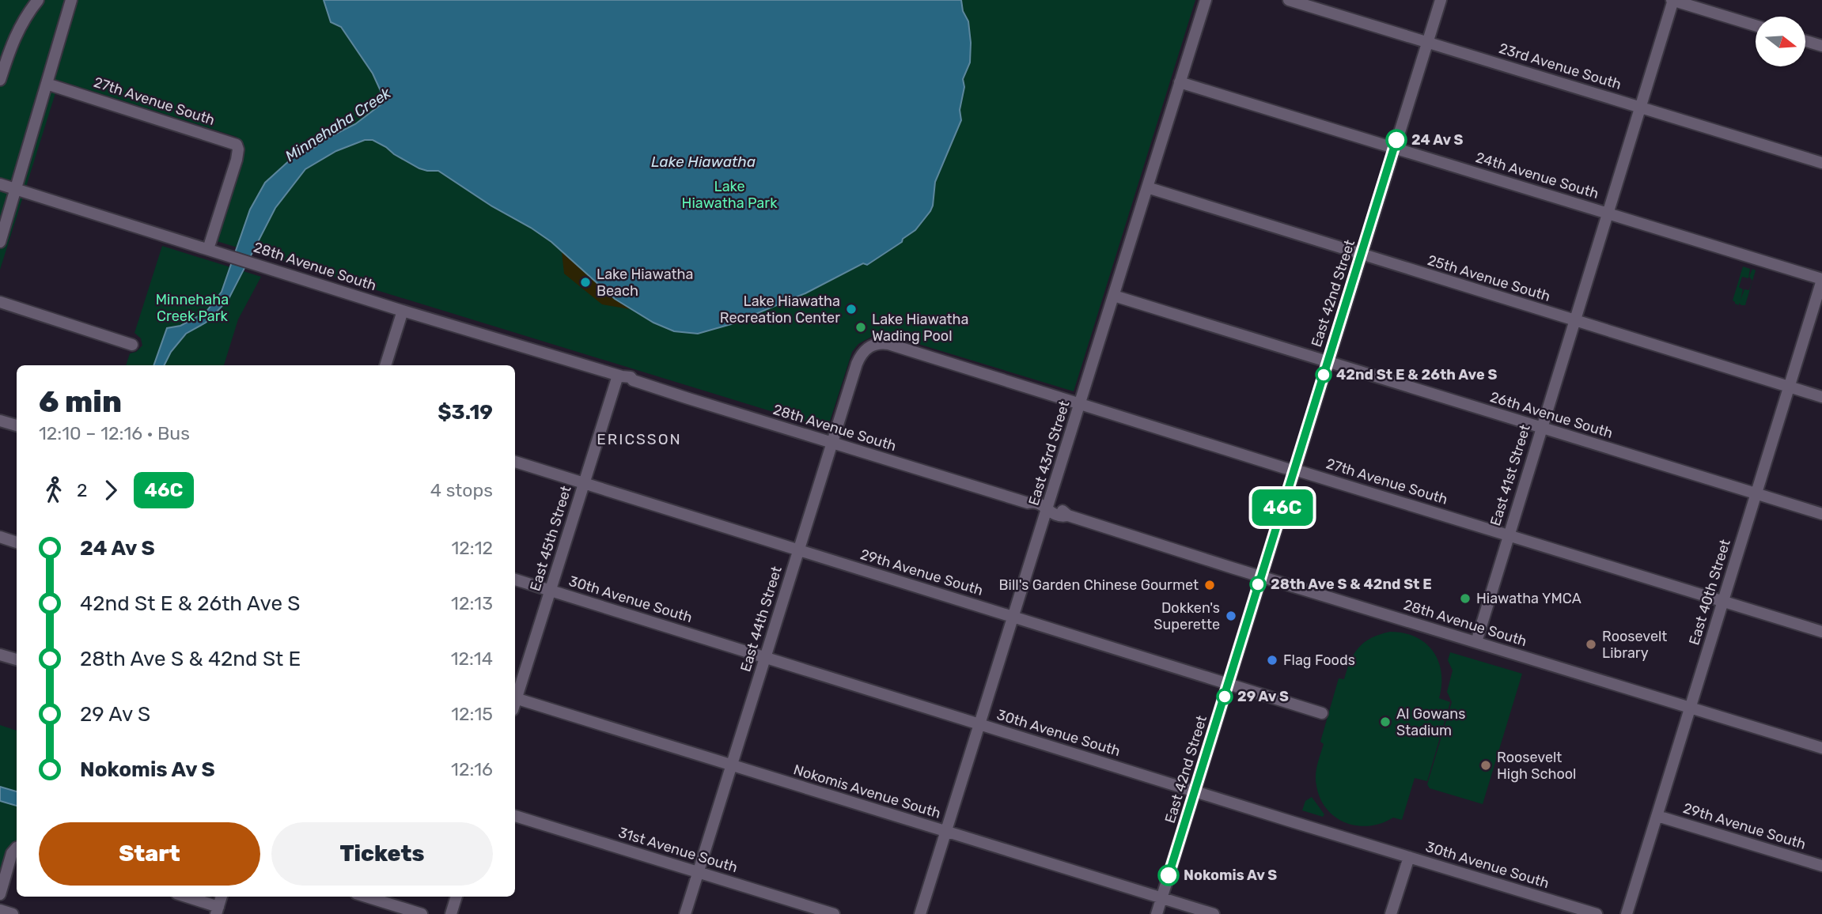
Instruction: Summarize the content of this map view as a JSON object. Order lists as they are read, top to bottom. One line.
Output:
{"streets":{"street":["23rd Avenue South","27th Avenue South","24th Avenue South","28th Avenue South","25th Avenue South","East 42nd Street","26th Avenue South","East 43rd Street","East 41st Street","East 45th Street","29th Avenue South","East 40th Street","30th Avenue South","East 44th Street","Nokomis Avenue South","31st Avenue South"]},"crossings":[["23rd Avenue South","East 42nd Street"],["23rd Avenue South","East 41st Street"],["27th Avenue South","28th Avenue South"],["27th Avenue South","East 42nd Street"],["27th Avenue South","East 43rd Street"],["27th Avenue South","East 41st Street"],["27th Avenue South","East 40th Street"],["27th Avenue South","East 44th Street"],["24th Avenue South","East 42nd Street"],["24th Avenue South","East 43rd Street"],["24th Avenue South","East 41st Street"],["24th Avenue South","East 40th Street"],["28th Avenue South","East 42nd Street"],["28th Avenue South","East 43rd Street"],["28th Avenue South","East 41st Street"],["28th Avenue South","East 45th Street"],["28th Avenue South","East 40th Street"],["28th Avenue South","East 44th Street"],["25th Avenue South","East 42nd Street"],["25th Avenue South","East 43rd Street"],["25th Avenue South","East 41st Street"],["25th Avenue South","East 40th Street"],["East 42nd Street","26th Avenue South"],["East 42nd Street","29th Avenue South"],["East 42nd Street","30th Avenue South"],["East 42nd Street","Nokomis Avenue South"],["26th Avenue South","East 43rd Street"],["26th Avenue South","East 41st Street"],["26th Avenue South","East 40th Street"],["East 43rd Street","29th Avenue South"],["East 43rd Street","30th Avenue South"],["East 43rd Street","Nokomis Avenue South"],["East 45th Street","29th Avenue South"],["East 45th Street","30th Avenue South"],["29th Avenue South","East 40th Street"],["29th Avenue South","East 44th Street"],["30th Avenue South","East 44th Street"],["East 44th Street","Nokomis Avenue South"],["East 44th Street","31st Avenue South"]],"districts":["ERICSSON"],"water":["Minnehaha Creek","Lake Hiawatha"],"parks":["Lake Hiawatha Park","Minnehaha Creek Park"],"places":["24 Av S","Lake Hiawatha Beach","Lake Hiawatha Recreation Center","Lake Hiawatha Wading Pool","42nd St E & 26th Ave S","28th Ave S & 42nd St E","Bill's Garden Chinese Gourmet","Hiawatha YMCA","Dokken's Superette","Roosevelt Library","Flag Foods","29 Av S","Al Gowans Stadium","Roosevelt High School","Nokomis Av S"],"lines":["bus line 46C"],"north":"right","page":{"on_map":"46C","heading":["6 min","12:10 – 12:16 · Bus","$3.19"],"legs":["2","46C","4 stops"],"list":[{"name":"24 Av S","value":"12:12"},{"name":"42nd St E & 26th Ave S","value":"12:13"},{"name":"28th Ave S & 42nd St E","value":"12:14"},{"name":"29 Av S","value":"12:15"},{"name":"Nokomis Av S","value":"12:16"}],"buttons":["Start","Tickets"]}}
